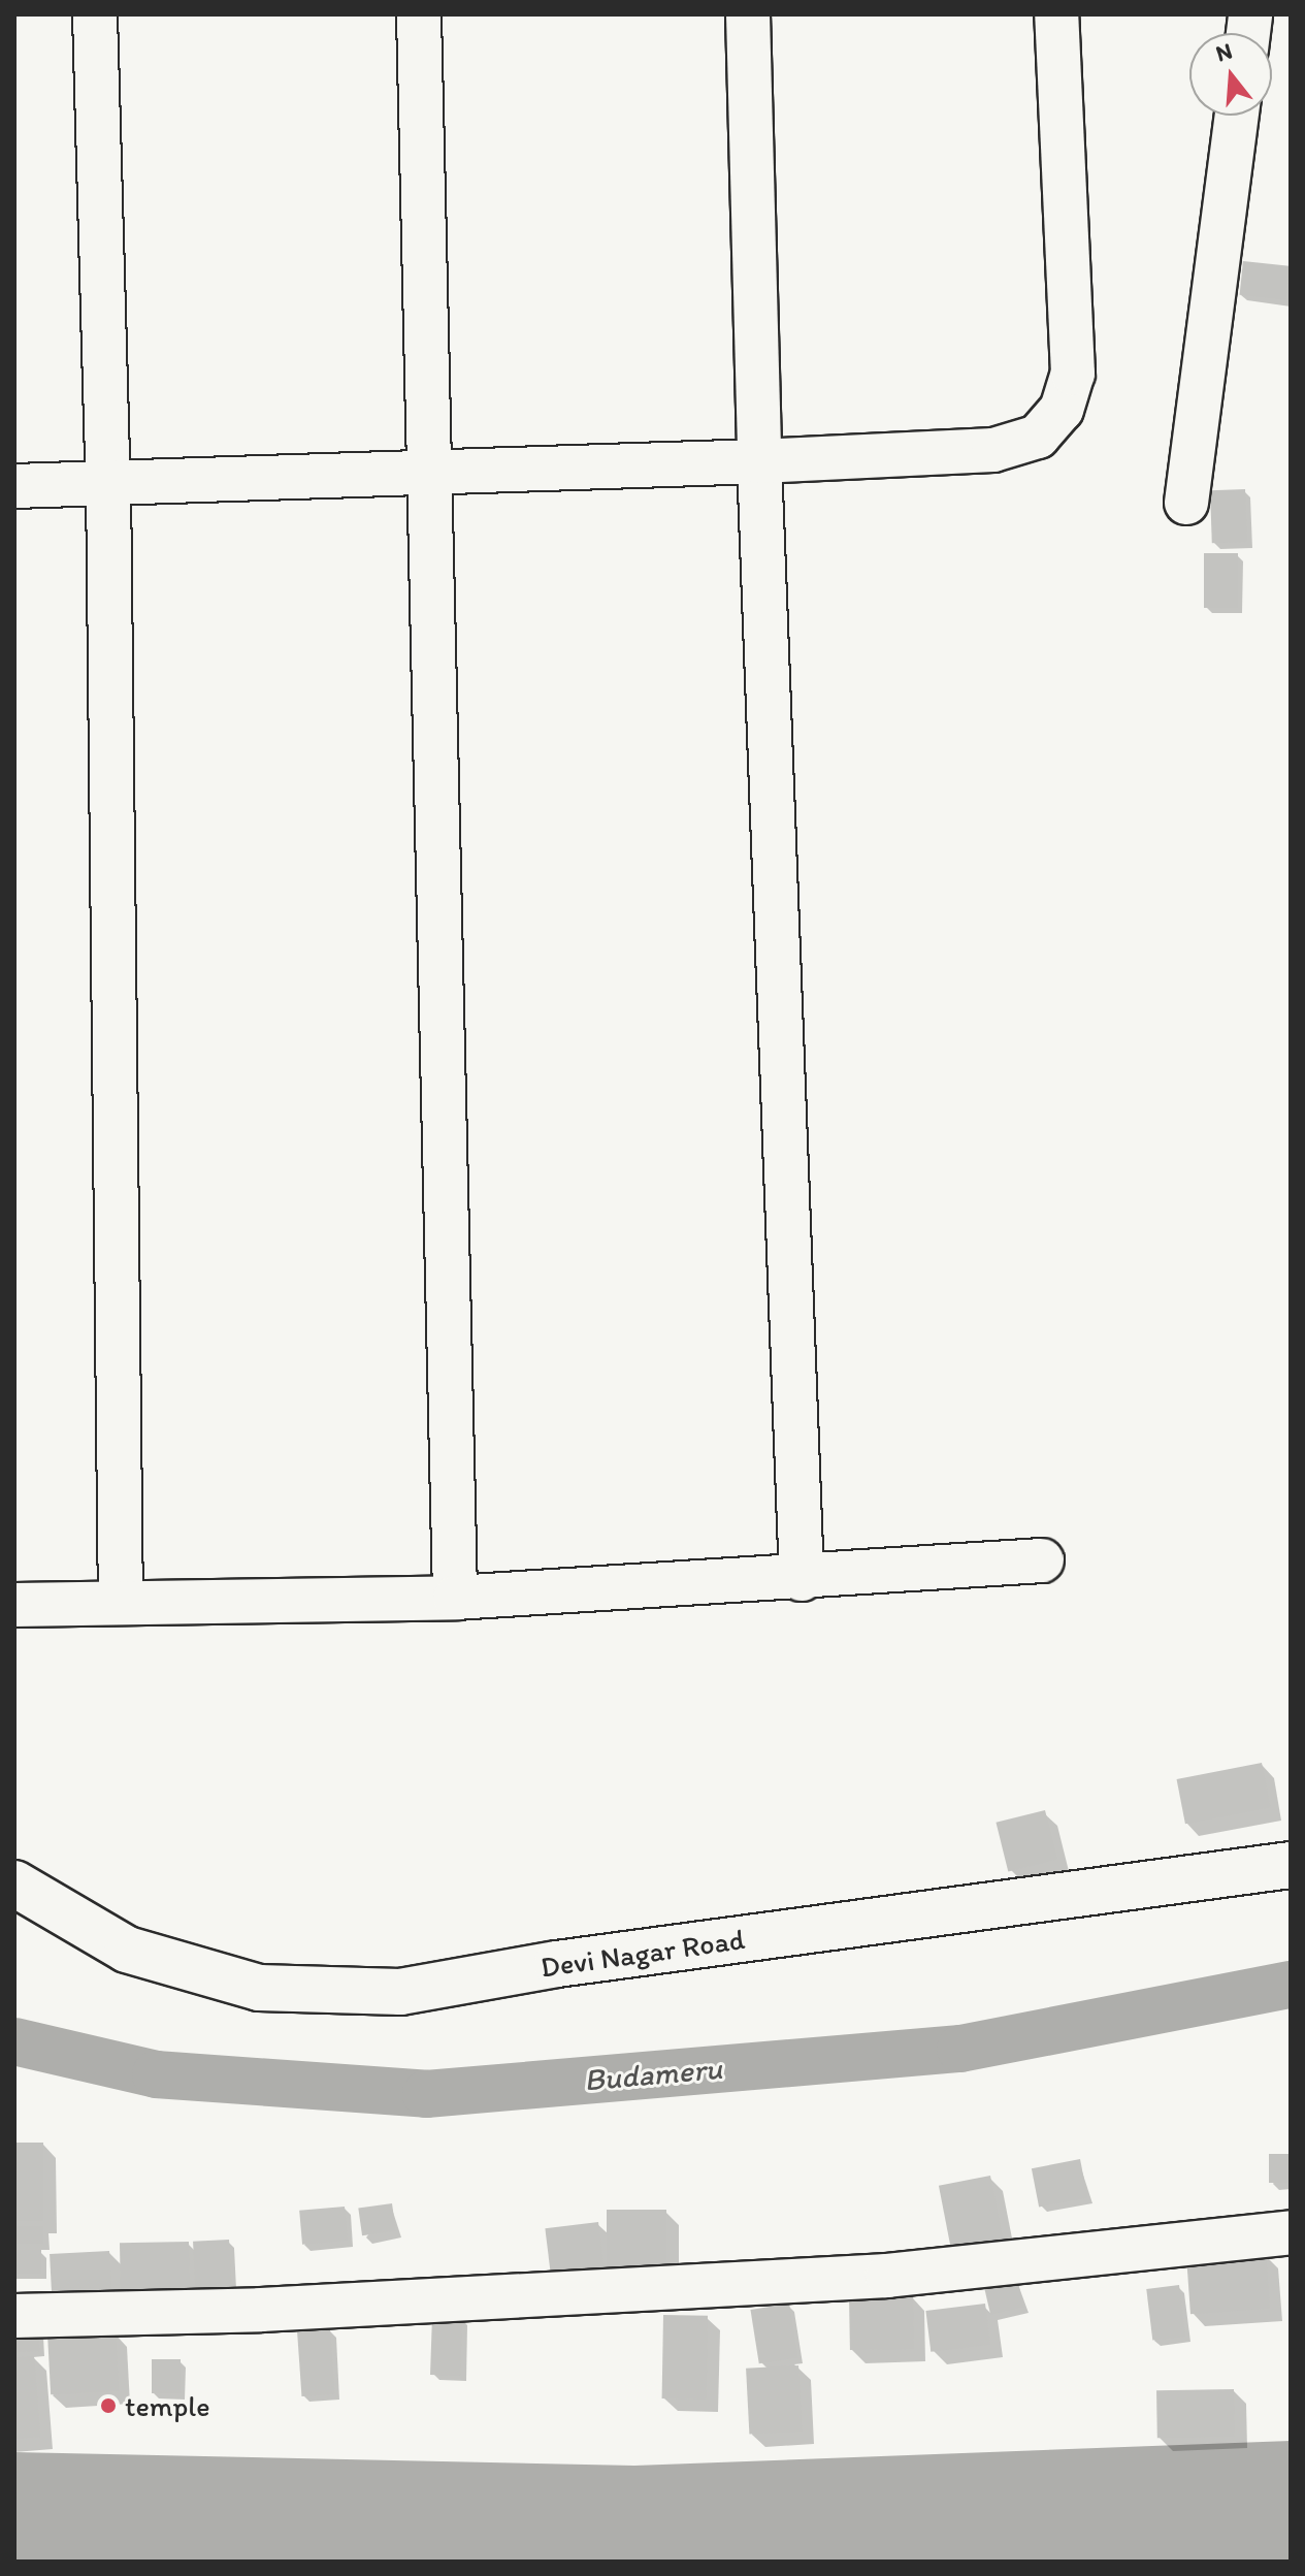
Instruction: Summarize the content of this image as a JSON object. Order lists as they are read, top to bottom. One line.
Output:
{"streets":{"street":["Devi Nagar Road"]},"water":["Budameru"],"places":["temple"],"north":"top"}
